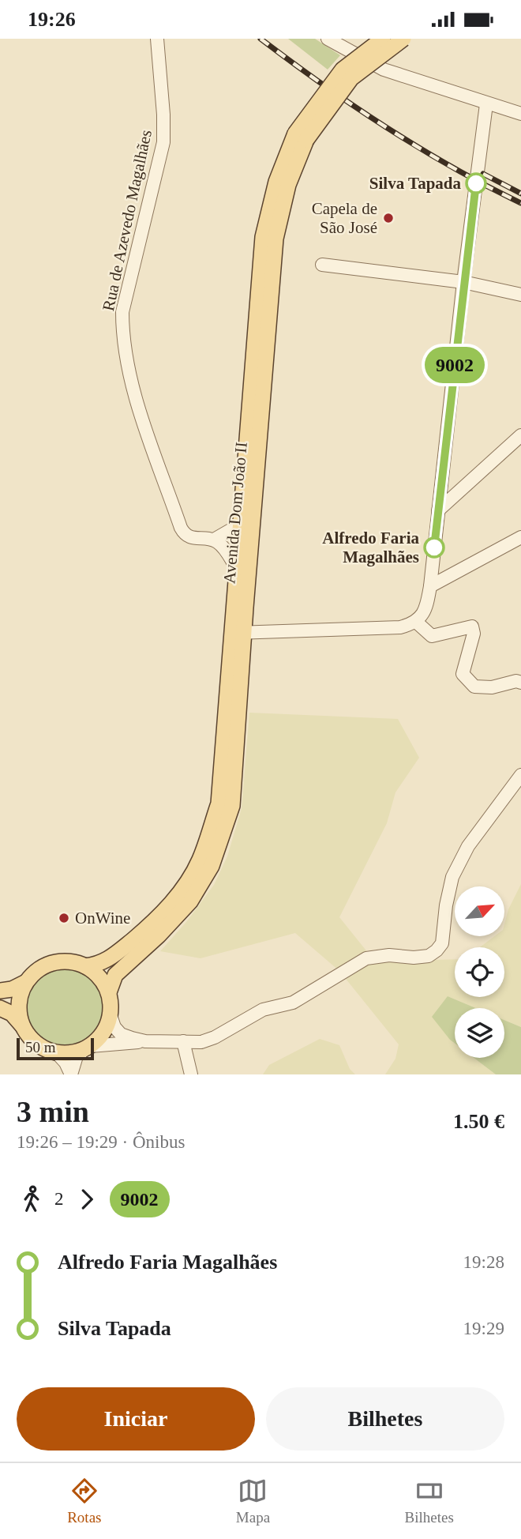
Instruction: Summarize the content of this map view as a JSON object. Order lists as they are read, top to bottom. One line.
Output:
{"streets":{"main road":["Avenida Dom João II"],"street":["Rua de Azevedo Magalhães"]},"places":["Silva Tapada","Capela de São José","Alfredo Faria Magalhães","OnWine"],"lines":["bus line 9002"],"scale_bar":"50 m","north":"top right","page":{"status":"19:26","on_map":"9002","scale":"50 m","heading":["3 min","19:26 – 19:29 · Ônibus","1.50 €"],"legs":["2","9002"],"list":[{"name":"Alfredo Faria Magalhães","value":"19:28"},{"name":"Silva Tapada","value":"19:29"}],"buttons":["Iniciar","Bilhetes"],"tabs":["Rotas","Mapa","Bilhetes"]}}
